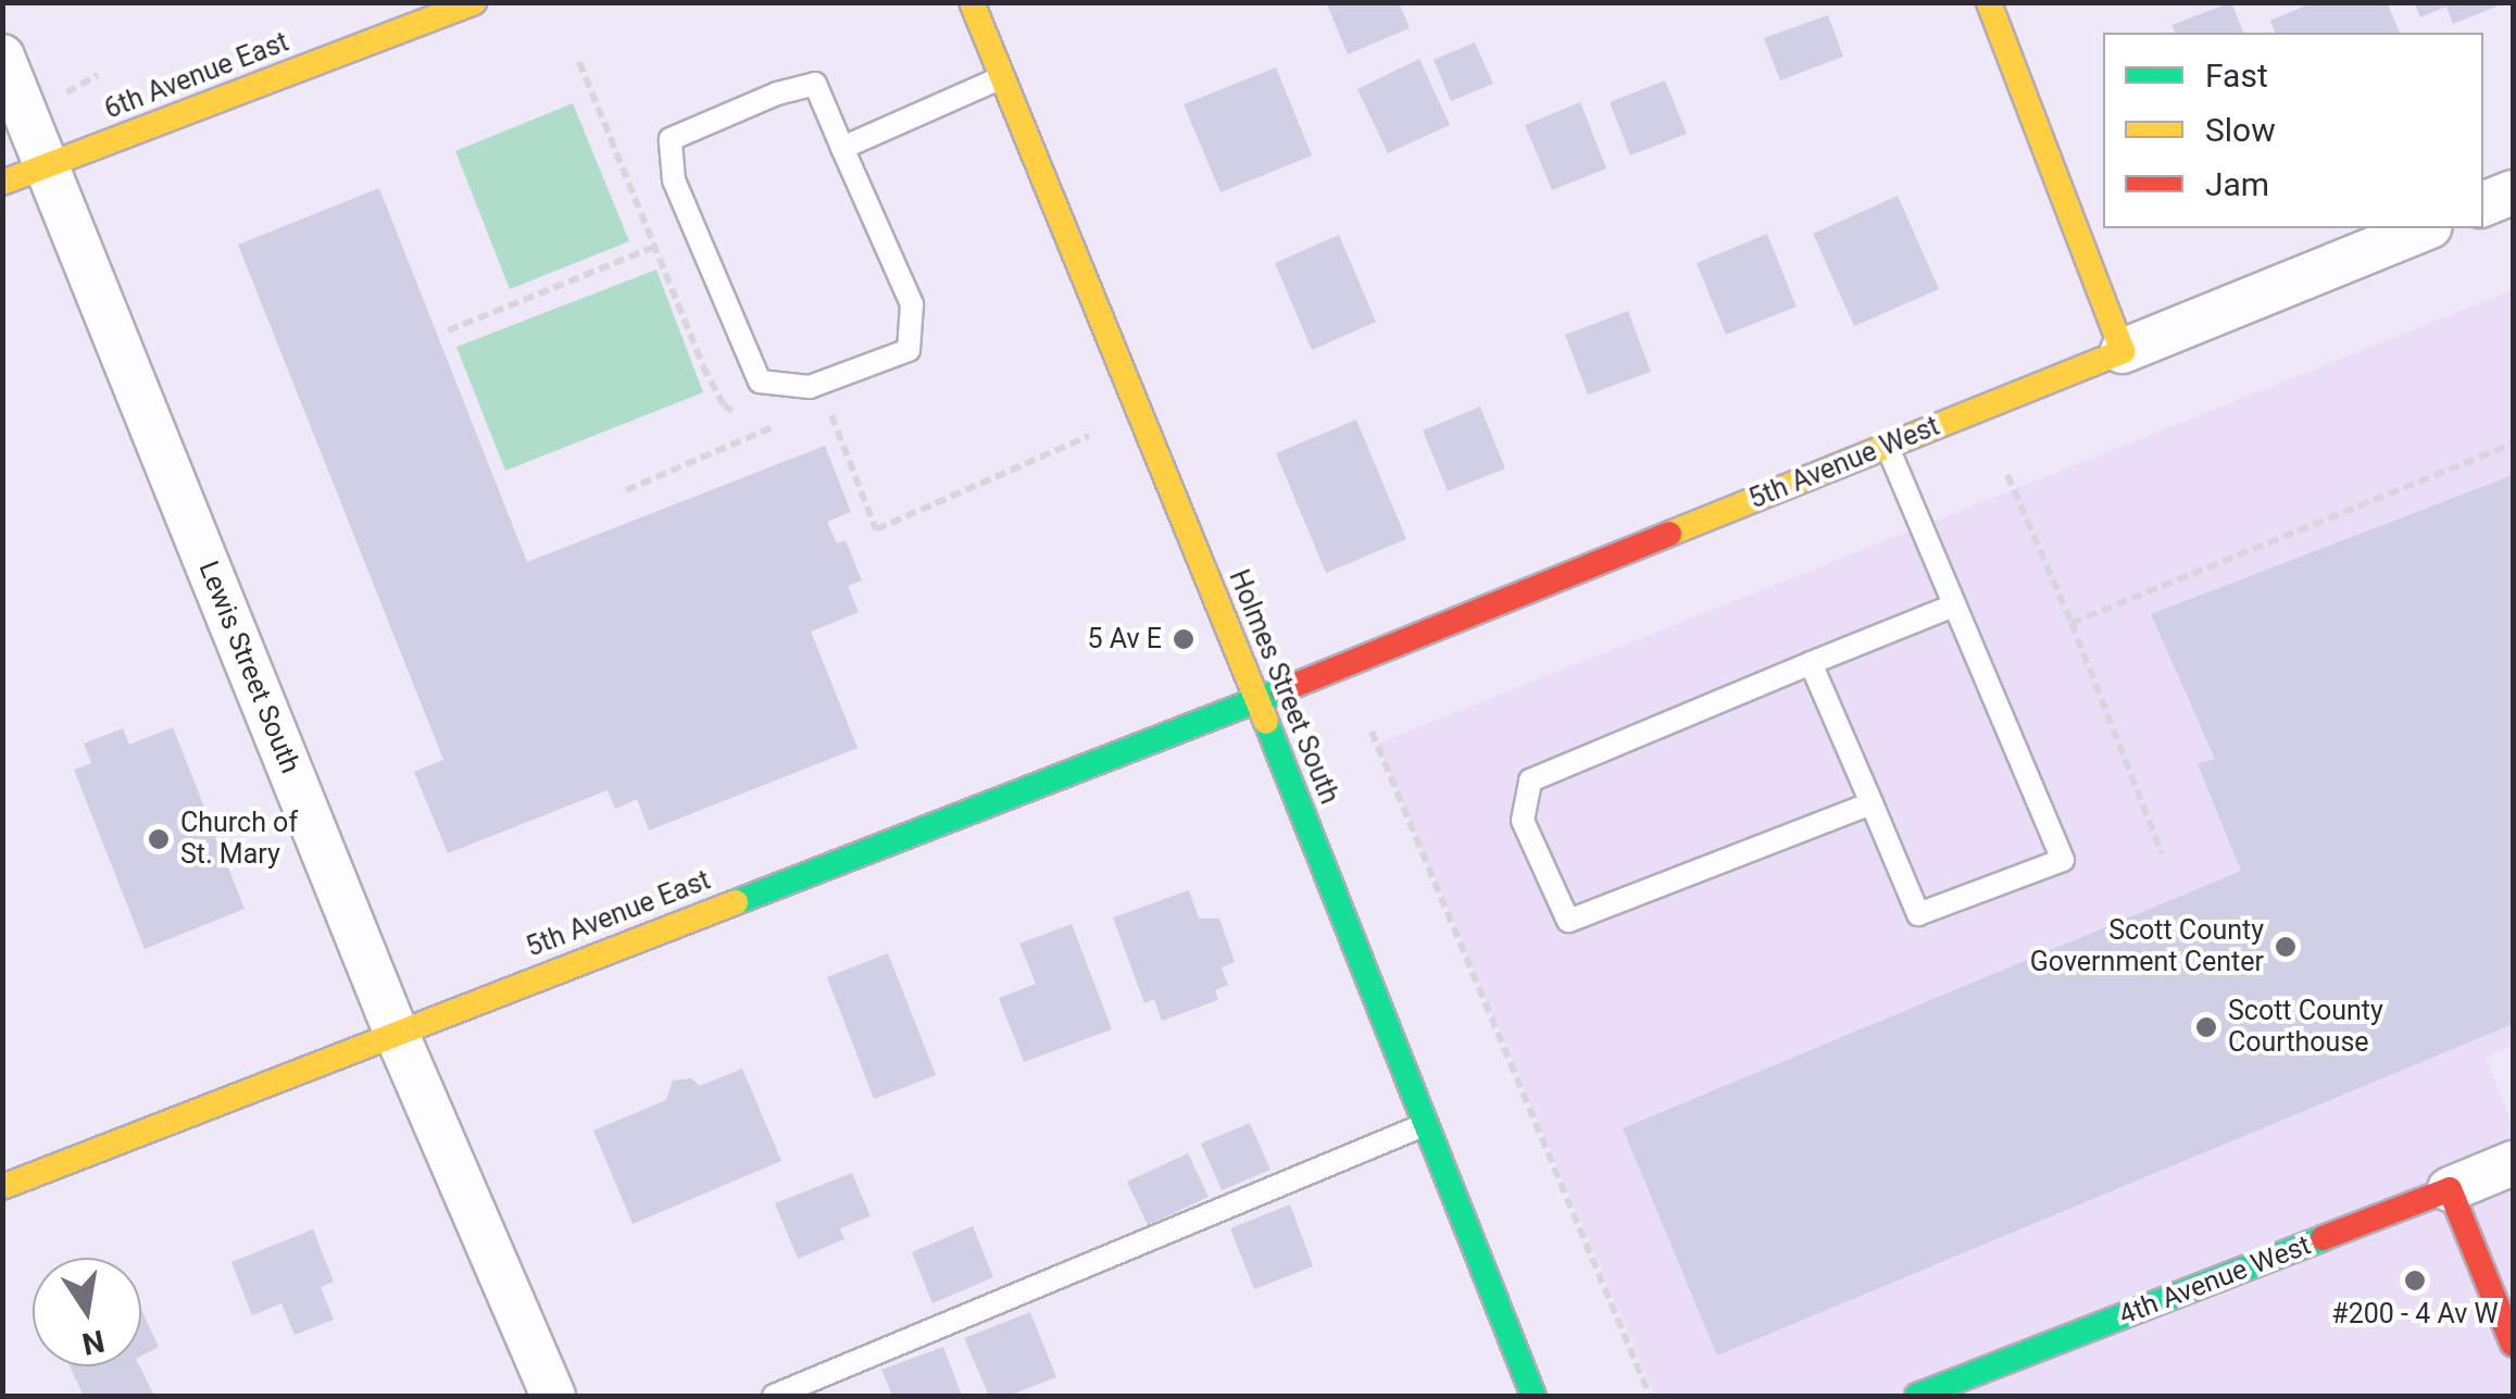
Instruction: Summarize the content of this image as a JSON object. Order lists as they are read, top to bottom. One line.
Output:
{"streets":{"street":["6th Avenue East","5th Avenue West","Lewis Street South","Holmes Street South","5th Avenue East","4th Avenue West"]},"crossings":[["6th Avenue East","Lewis Street South"],["5th Avenue West","Holmes Street South"],["5th Avenue West","5th Avenue East"],["Lewis Street South","5th Avenue East"],["Holmes Street South","5th Avenue East"]],"places":["5 Av E","Church of St. Mary","Scott County Government Center","Scott County Courthouse","#200 - 4 Av W"],"legend":["Fast","Slow","Jam"],"north":"bottom"}
